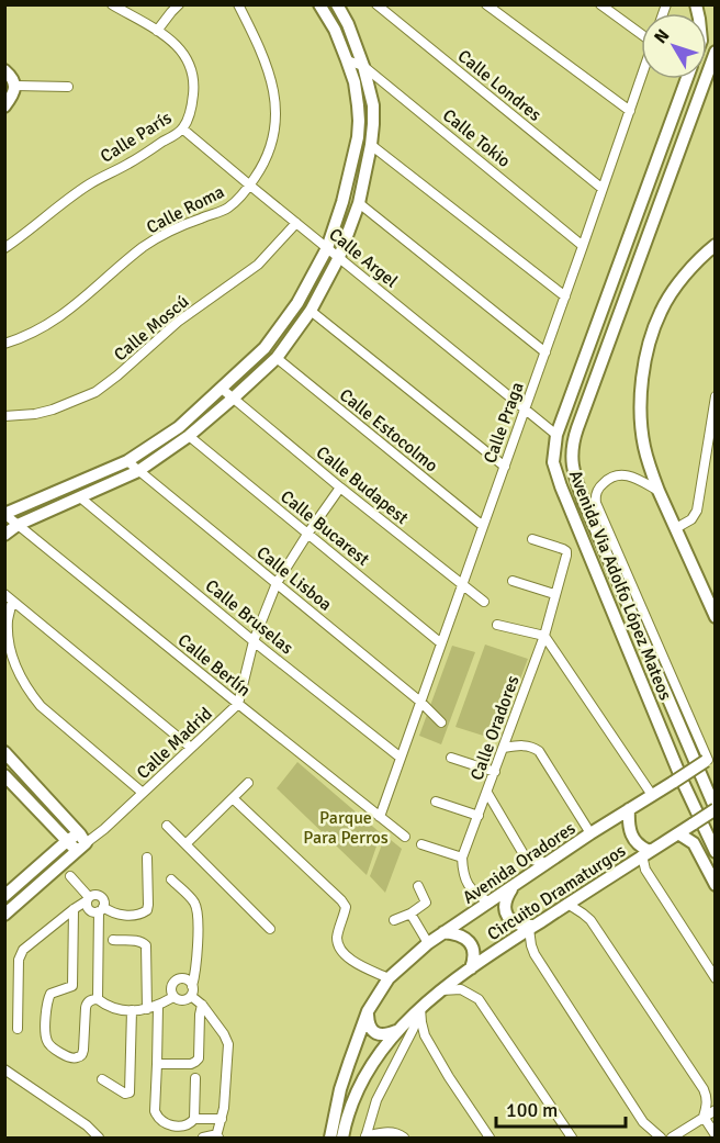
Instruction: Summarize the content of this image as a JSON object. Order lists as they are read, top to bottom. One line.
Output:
{"streets":{"main road":["Avenida Via Adolfo López Mateos","Avenida Oradores","Circuito Dramaturgos"],"street":["Calle Londres","Calle París","Calle Tokio","Calle Roma","Calle Argel","Calle Moscú","Calle Praga","Calle Estocolmo","Calle Budapest","Calle Bucarest","Calle Lisboa","Calle Bruselas","Calle Berlín","Calle Oradores","Calle Madrid"]},"crossings":[["Calle Londres","Calle Praga"],["Calle París","Calle Argel"],["Calle Tokio","Calle Praga"],["Calle Roma","Calle Argel"],["Calle Argel","Calle Moscú"],["Calle Argel","Calle Praga"],["Calle Argel","Avenida Via Adolfo López Mateos"],["Calle Praga","Calle Estocolmo"],["Calle Praga","Calle Budapest"],["Calle Praga","Calle Bucarest"],["Calle Praga","Calle Lisboa"],["Calle Praga","Calle Bruselas"],["Calle Praga","Calle Berlín"],["Calle Budapest","Calle Madrid"],["Calle Bucarest","Calle Madrid"],["Calle Lisboa","Calle Madrid"],["Avenida Via Adolfo López Mateos","Circuito Dramaturgos"],["Calle Bruselas","Calle Madrid"],["Calle Berlín","Calle Madrid"]],"parks":["Parque Para Perros"],"scale_bar":"100 m","north":"top left"}
